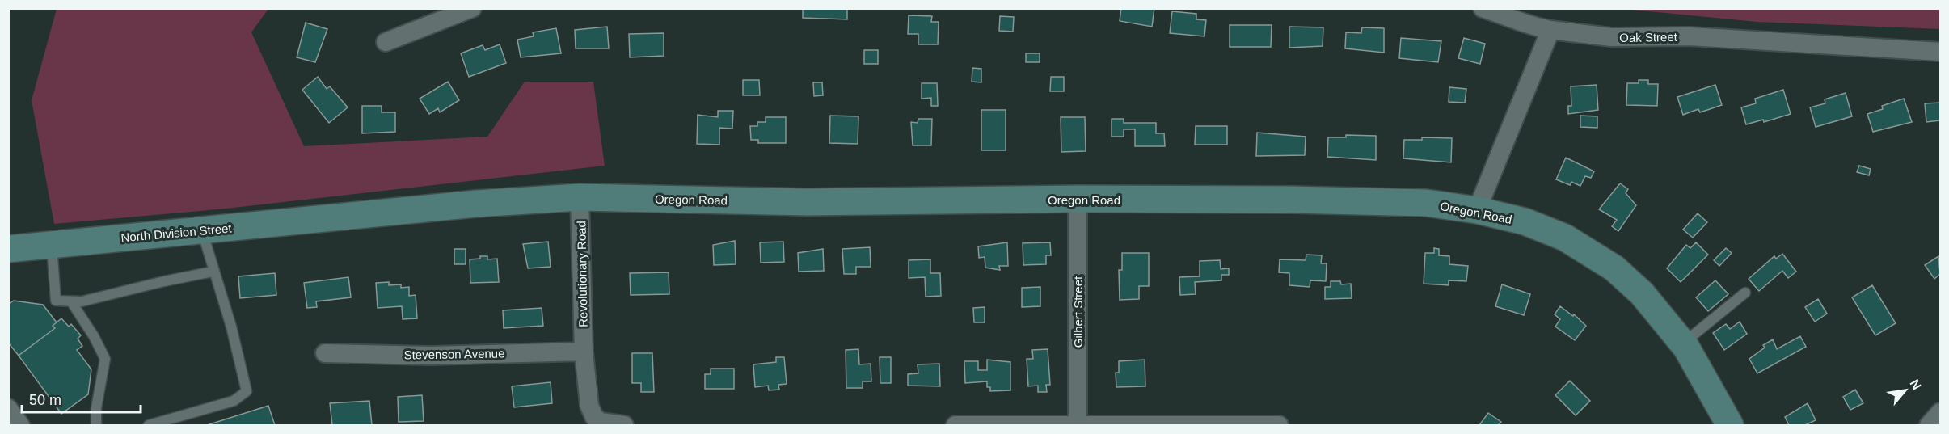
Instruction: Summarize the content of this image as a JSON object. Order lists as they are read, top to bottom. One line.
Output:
{"streets":{"street":["Oak Street","Oregon Road","North Division Street","Revolutionary Road","Gilbert Street","Stevenson Avenue"]},"crossings":[["Oregon Road","North Division Street"],["Oregon Road","Revolutionary Road"],["Oregon Road","Gilbert Street"],["Revolutionary Road","Stevenson Avenue"]],"scale_bar":"50 m","north":"top right"}
